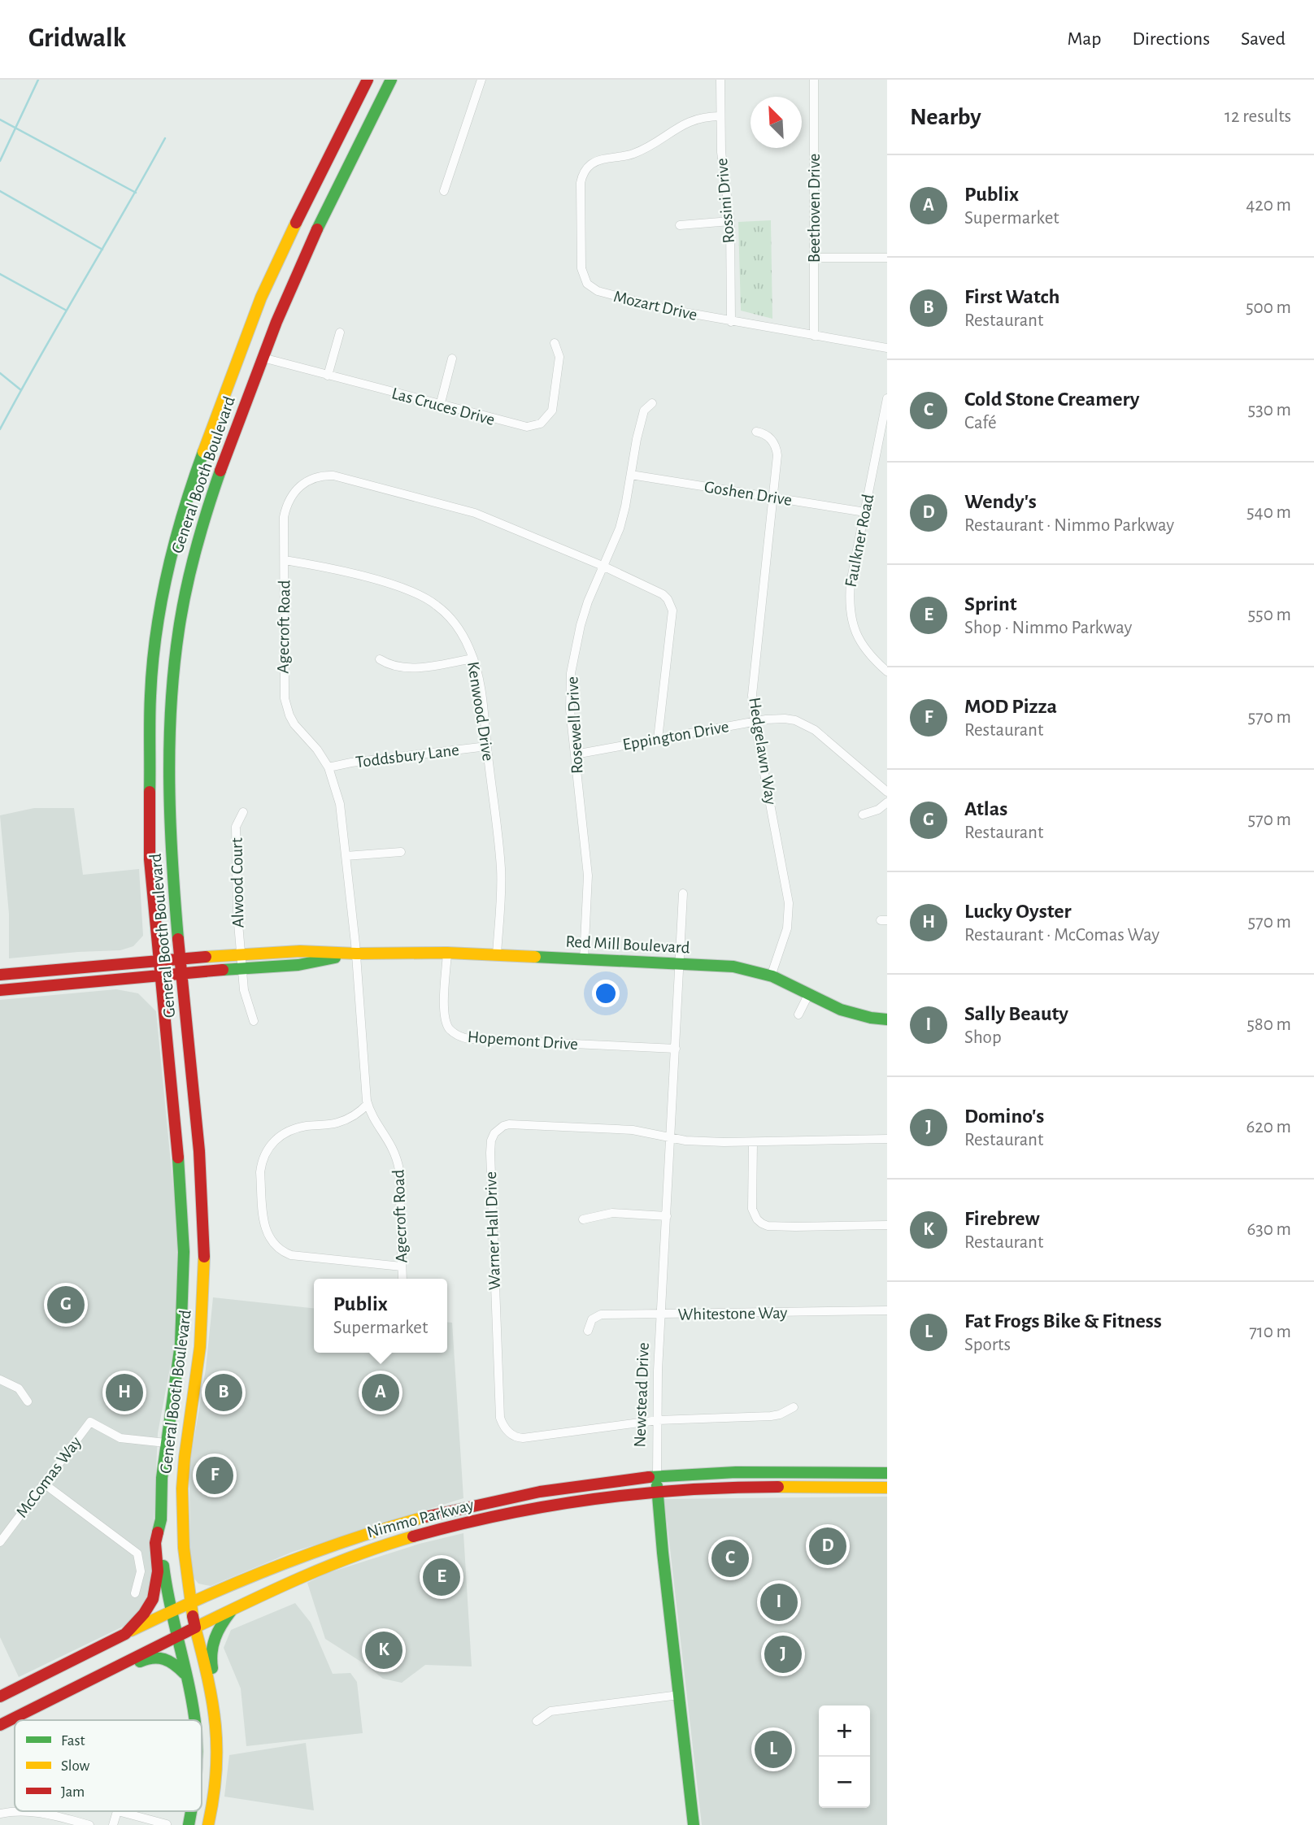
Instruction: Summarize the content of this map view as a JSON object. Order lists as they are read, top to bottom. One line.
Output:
{"streets":{"main road":["General Booth Boulevard","Red Mill Boulevard","Newstead Drive","Nimmo Parkway"],"street":["Rossini Drive","Beethoven Drive","Mozart Drive","Las Cruces Drive","Goshen Drive","Faulkner Road","Agecroft Road","Kenwood Drive","Rosewell Drive","Eppington Drive","Hedgelawn Way","Toddsbury Lane","Alwood Court","Hopemont Drive","Warner Hall Drive","Whitestone Way","McComas Way"]},"crossings":[["Rossini Drive","Mozart Drive"],["Beethoven Drive","Mozart Drive"],["Las Cruces Drive","General Booth Boulevard"],["General Booth Boulevard","Red Mill Boulevard"],["General Booth Boulevard","McComas Way"],["General Booth Boulevard","Nimmo Parkway"],["Goshen Drive","Faulkner Road"],["Goshen Drive","Rosewell Drive"],["Goshen Drive","Hedgelawn Way"],["Agecroft Road","Kenwood Drive"],["Agecroft Road","Rosewell Drive"],["Agecroft Road","Eppington Drive"],["Agecroft Road","Toddsbury Lane"],["Agecroft Road","Red Mill Boulevard"],["Kenwood Drive","Toddsbury Lane"],["Kenwood Drive","Red Mill Boulevard"],["Rosewell Drive","Eppington Drive"],["Rosewell Drive","Red Mill Boulevard"],["Eppington Drive","Hedgelawn Way"],["Hedgelawn Way","Red Mill Boulevard"],["Alwood Court","Red Mill Boulevard"],["Red Mill Boulevard","Hopemont Drive"],["Red Mill Boulevard","Newstead Drive"],["Hopemont Drive","Newstead Drive"],["Warner Hall Drive","Newstead Drive"],["Whitestone Way","Newstead Drive"],["Newstead Drive","Nimmo Parkway"]],"legend":["Fast","Slow","Jam"],"north":"top left","page":{"header":"Gridwalk","nav":["Map","Directions","Saved"],"heading":["Nearby","12 results"],"list":[{"mark":"A","name":"Publix","note":"Supermarket","value":"420 m"},{"mark":"B","name":"First Watch","note":"Restaurant","value":"500 m"},{"mark":"C","name":"Cold Stone Creamery","note":"Café","value":"530 m"},{"mark":"D","name":"Wendy's","note":"Restaurant · Nimmo Parkway","value":"540 m"},{"mark":"E","name":"Sprint","note":"Shop · Nimmo Parkway","value":"550 m"},{"mark":"F","name":"MOD Pizza","note":"Restaurant","value":"570 m"},{"mark":"G","name":"Atlas","note":"Restaurant","value":"570 m"},{"mark":"H","name":"Lucky Oyster","note":"Restaurant · McComas Way","value":"570 m"},{"mark":"I","name":"Sally Beauty","note":"Shop","value":"580 m"},{"mark":"J","name":"Domino's","note":"Restaurant","value":"620 m"},{"mark":"K","name":"Firebrew","note":"Restaurant","value":"630 m"},{"mark":"L","name":"Fat Frogs Bike & Fitness","note":"Sports","value":"710 m"}],"popup":["Publix","Supermarket"],"pins":["G","A","B","H","F","D","C","E","I","K","J","L"],"map_buttons":["+","−"]}}
